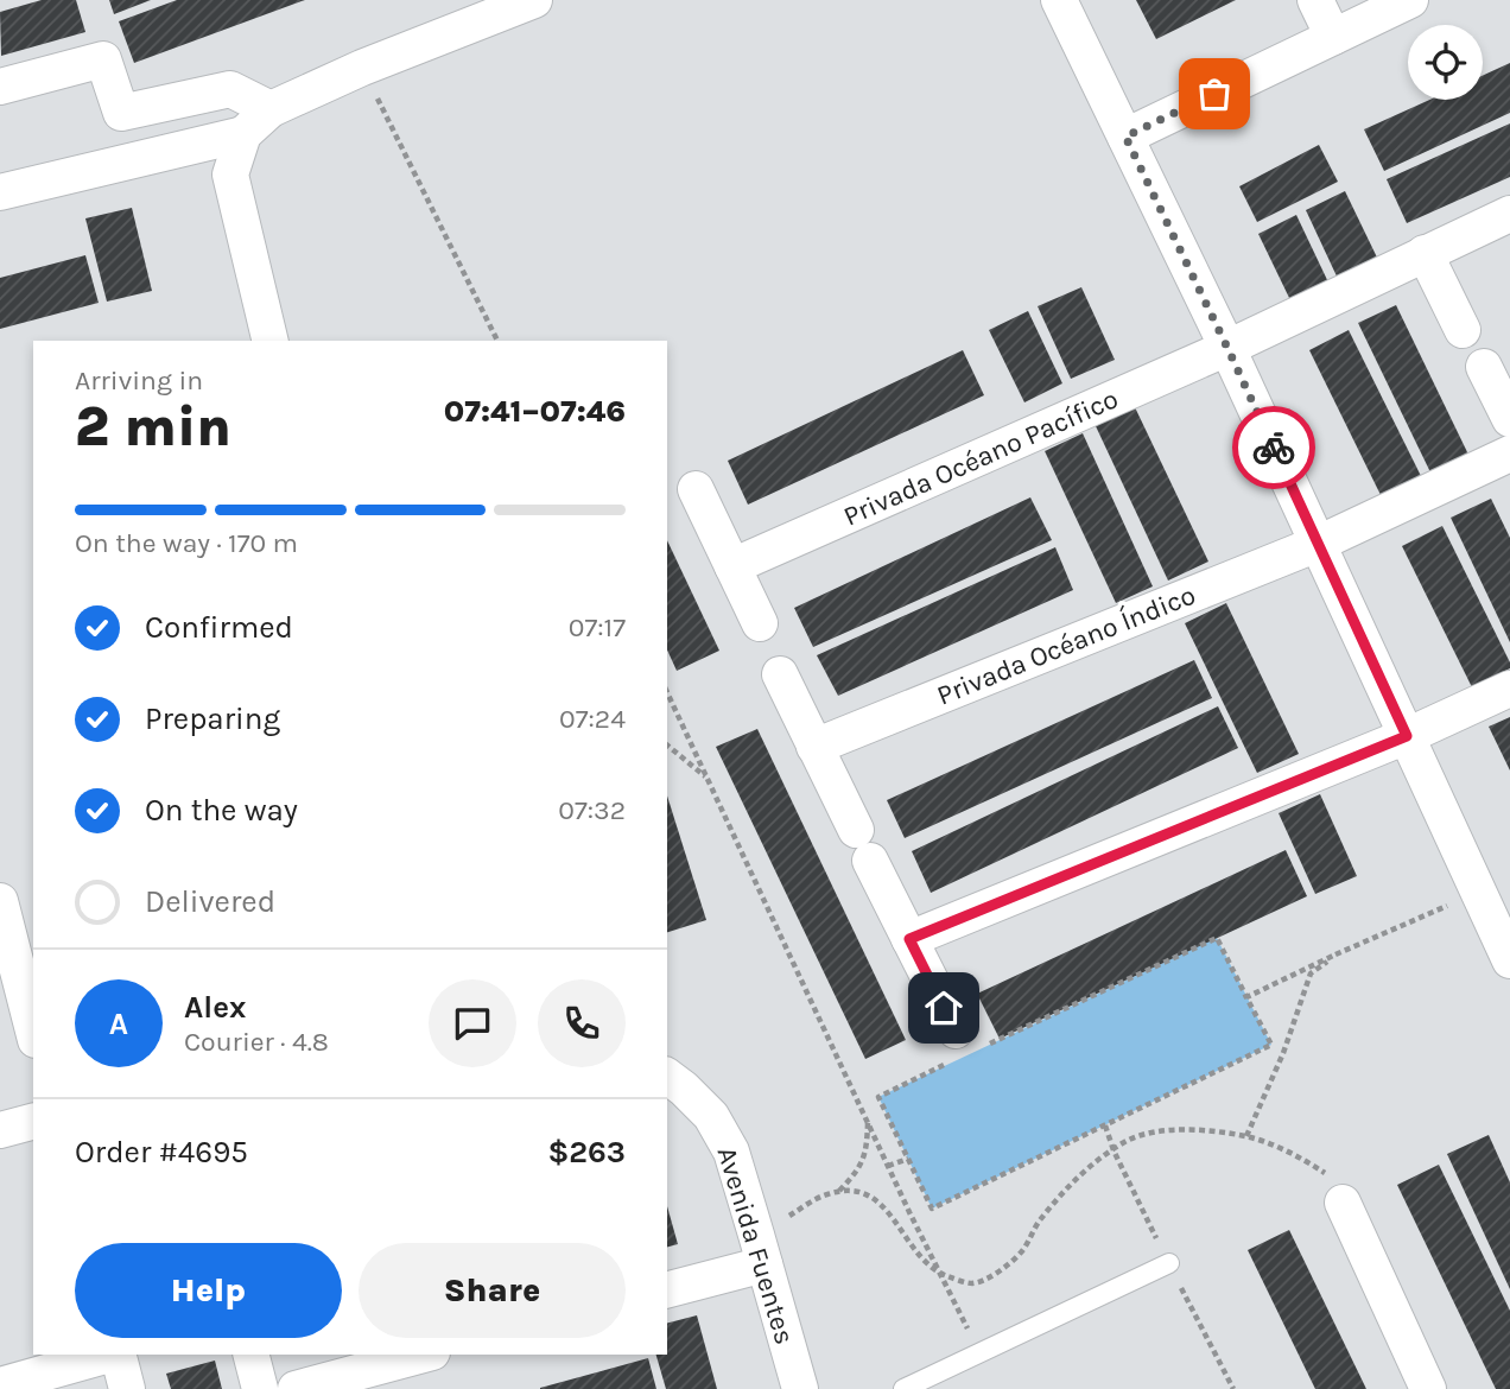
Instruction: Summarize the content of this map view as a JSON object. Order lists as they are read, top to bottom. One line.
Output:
{"streets":{"street":["Privada Océano Pacífico","Privada Océano Índico","Avenida Fuentes"]},"page":{"heading":["2 min","Arriving in","07:41–07:46"],"panel":["Alex","Courier · 4.8","Order #4695","$263"],"bar":"On the way · 170 m","list":[["Confirmed","07:17"],["Preparing","07:24"],["On the way","07:32"],"Delivered"],"round":"A","buttons":["Help","Share"]}}
